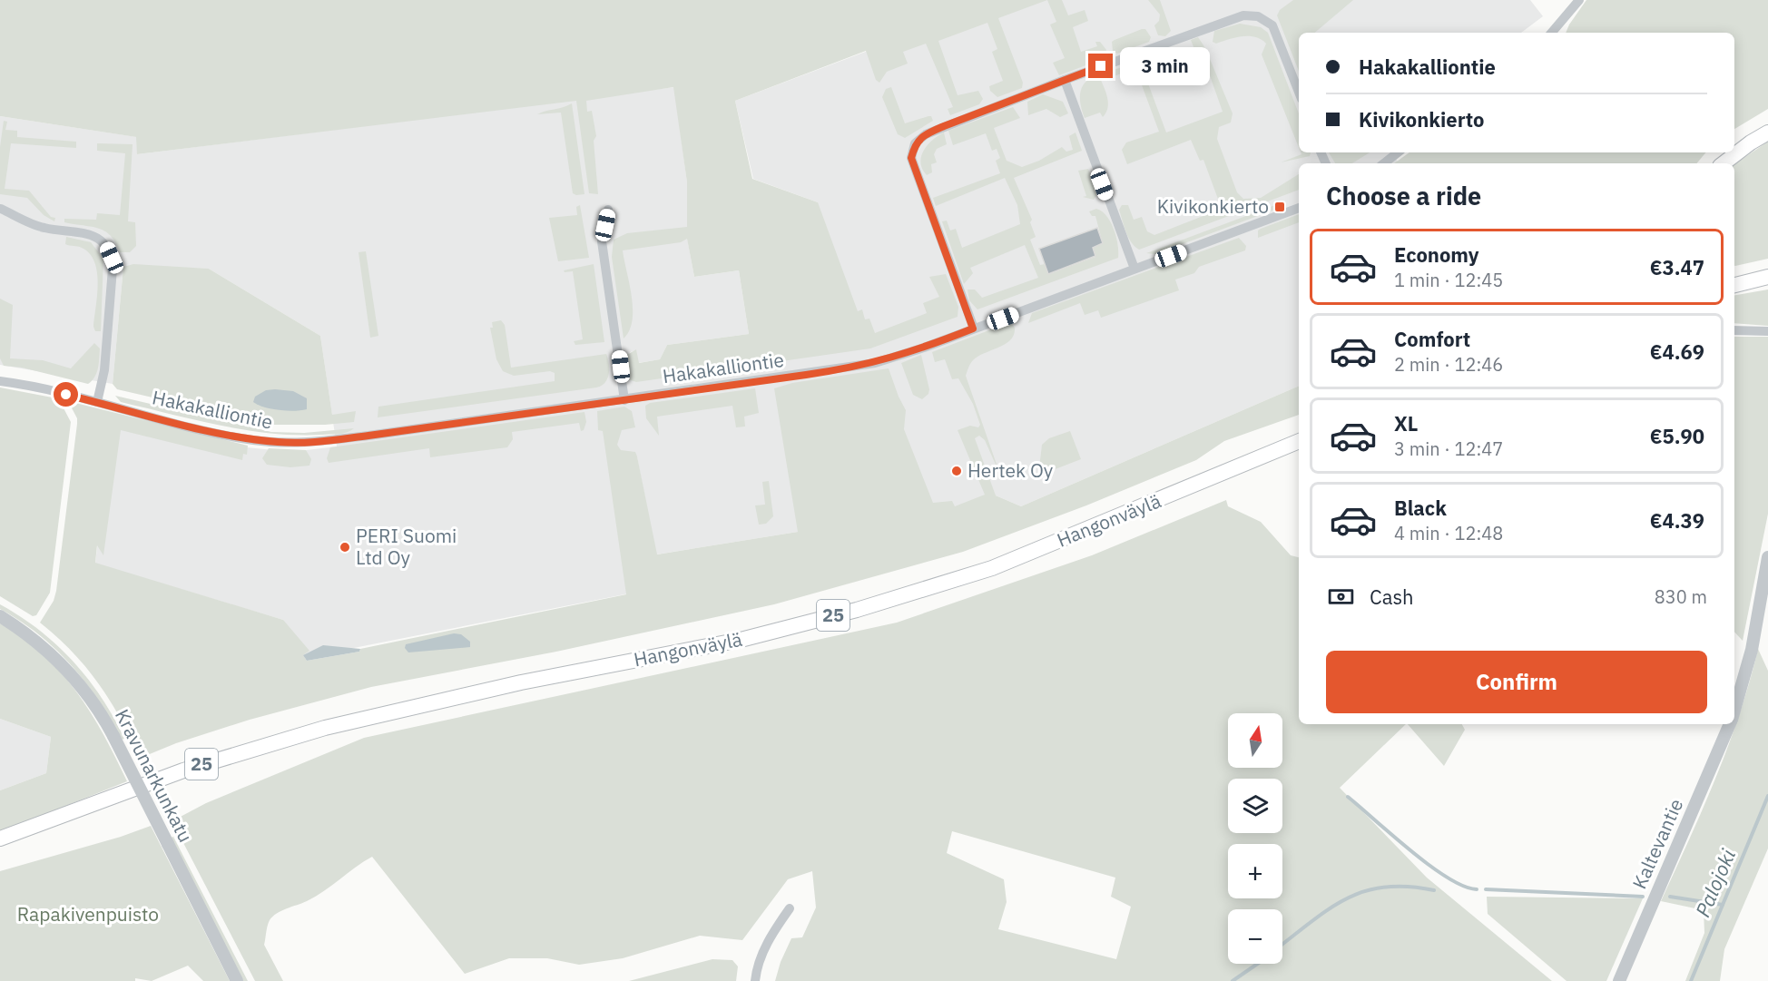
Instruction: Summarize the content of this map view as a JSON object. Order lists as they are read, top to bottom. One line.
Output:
{"streets":{"highway":["Hangonväylä","25"],"street":["Hakakalliontie","Kravunarkunkatu","Kaltevantie"]},"water":["Palojoki"],"parks":["Rapakivenpuisto"],"places":{"transit":["Kivikonkierto"],"other":["Hertek Oy","PERI Suomi Ltd Oy"]},"north":"top","page":{"banner":["Hakakalliontie","Kivikonkierto"],"bubble":"3 min","heading":"Choose a ride","list":[{"name":"Economy","note":"1 min · 12:45","value":"€3.47"},{"name":"Comfort","note":"2 min · 12:46","value":"€4.69"},{"name":"XL","note":"3 min · 12:47","value":"€5.90"},{"name":"Black","note":"4 min · 12:48","value":"€4.39"}],"pay":["Cash","830 m"],"buttons":"Confirm","map_buttons":["+","−"]}}
